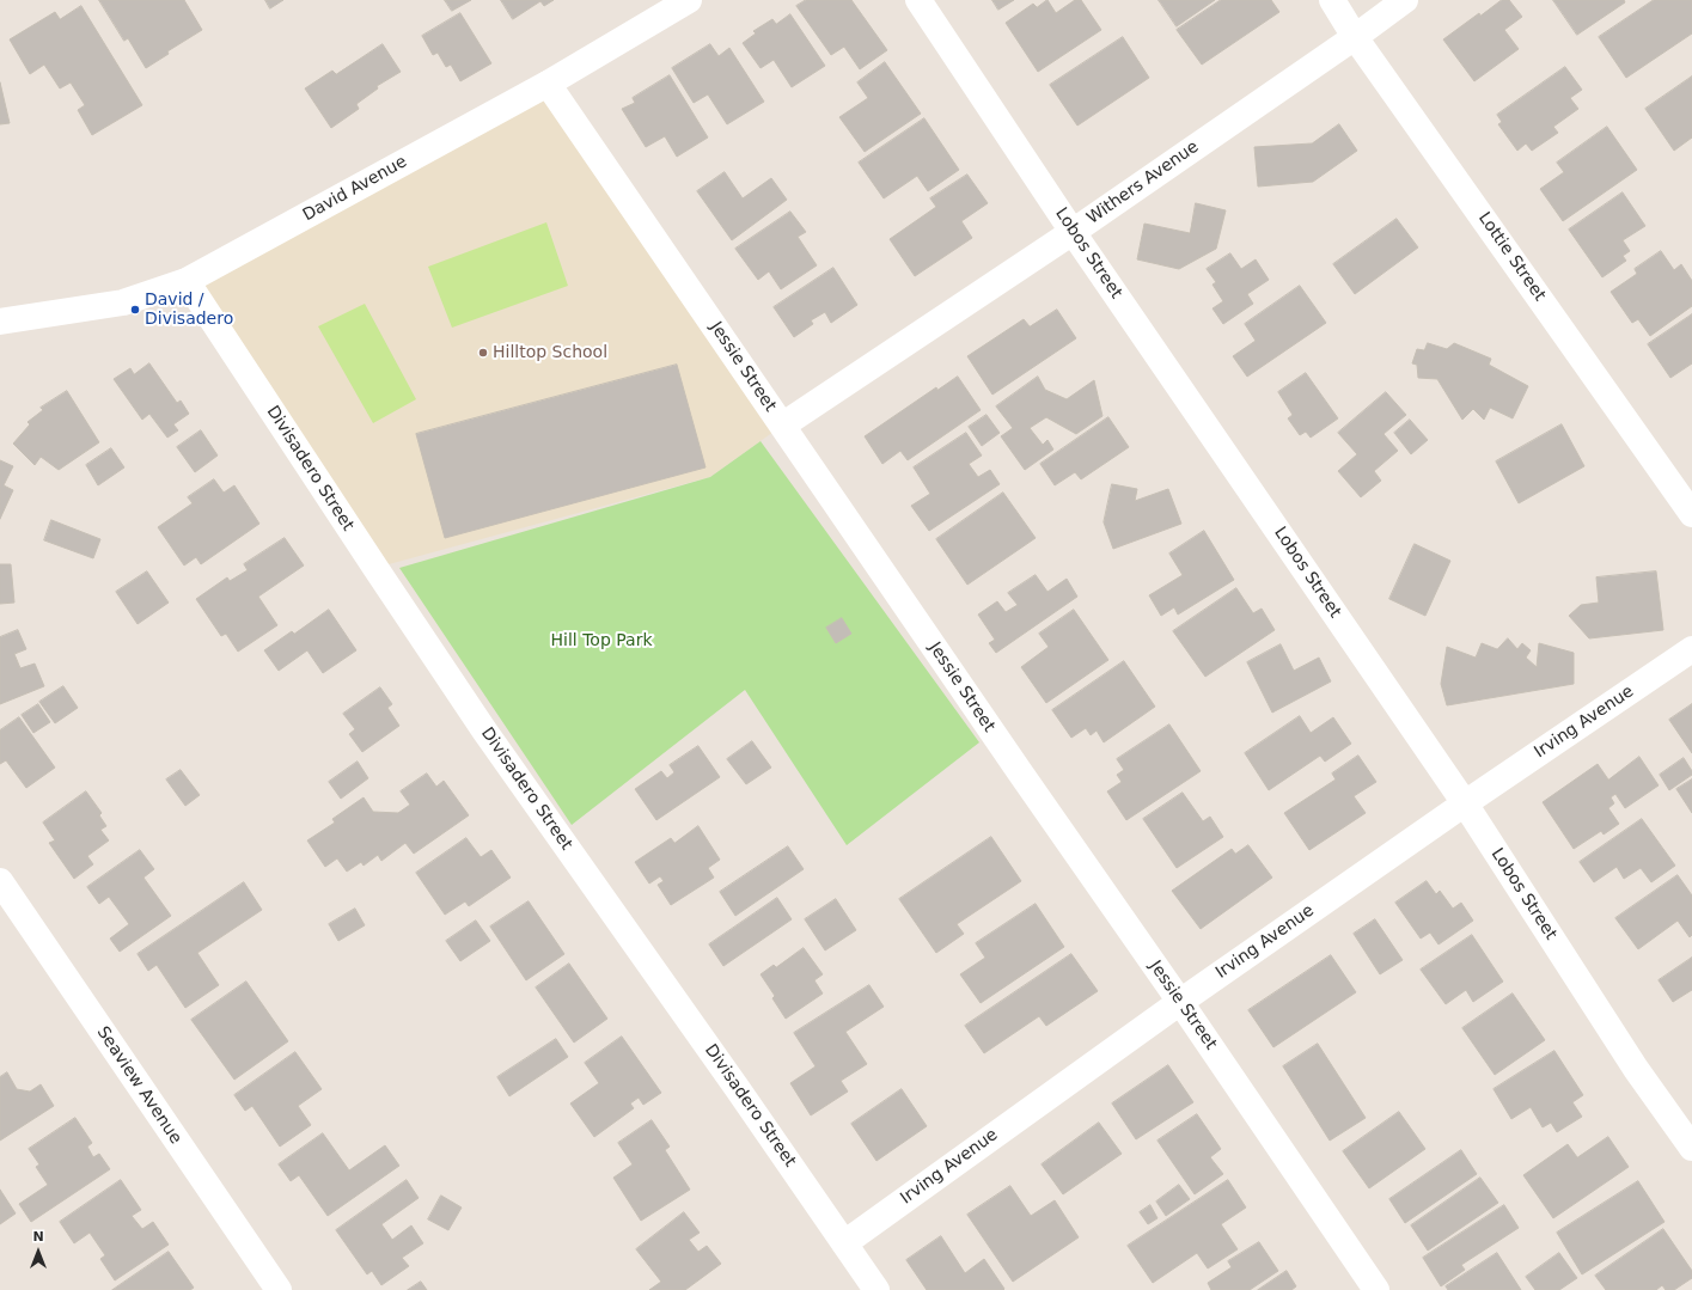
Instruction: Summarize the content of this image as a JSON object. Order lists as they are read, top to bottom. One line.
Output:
{"streets":{"street":["Withers Avenue","David Avenue","Lobos Street","Lottie Street","Jessie Street","Divisadero Street","Irving Avenue","Seaview Avenue"]},"crossings":[["Withers Avenue","Lobos Street"],["Withers Avenue","Lottie Street"],["Withers Avenue","Jessie Street"],["David Avenue","Jessie Street"],["David Avenue","Divisadero Street"],["Lobos Street","Irving Avenue"],["Jessie Street","Irving Avenue"],["Divisadero Street","Irving Avenue"]],"parks":["Hill Top Park"],"places":["David / Divisadero","Hilltop School"],"north":"top"}
